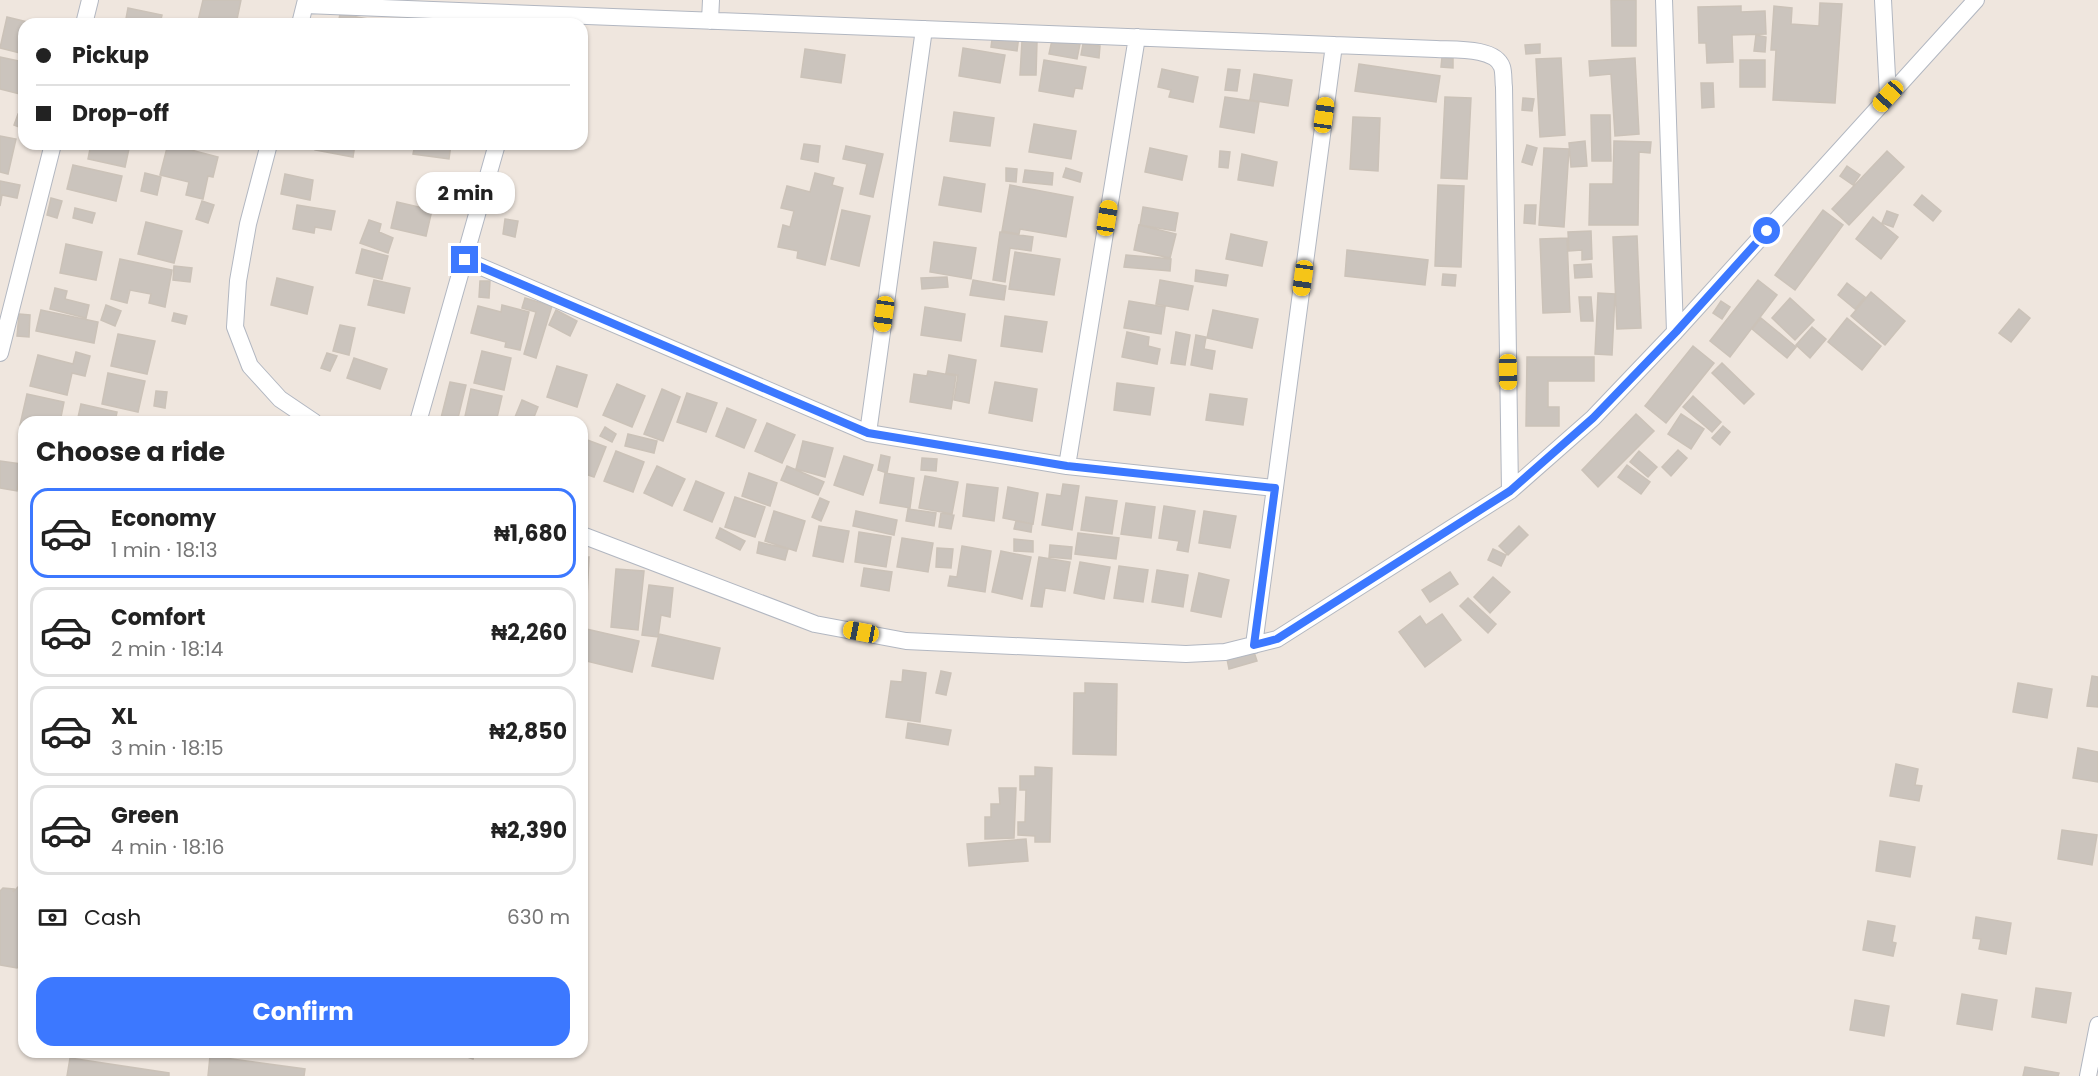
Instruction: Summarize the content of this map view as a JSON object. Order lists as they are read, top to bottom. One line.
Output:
{"page":{"banner":["Pickup","Drop-off"],"bubble":"2 min","heading":"Choose a ride","list":[{"name":"Economy","note":"1 min · 18:13","value":"₦1,680"},{"name":"Comfort","note":"2 min · 18:14","value":"₦2,260"},{"name":"XL","note":"3 min · 18:15","value":"₦2,850"},{"name":"Green","note":"4 min · 18:16","value":"₦2,390"}],"pay":["Cash","630 m"],"buttons":"Confirm"}}
